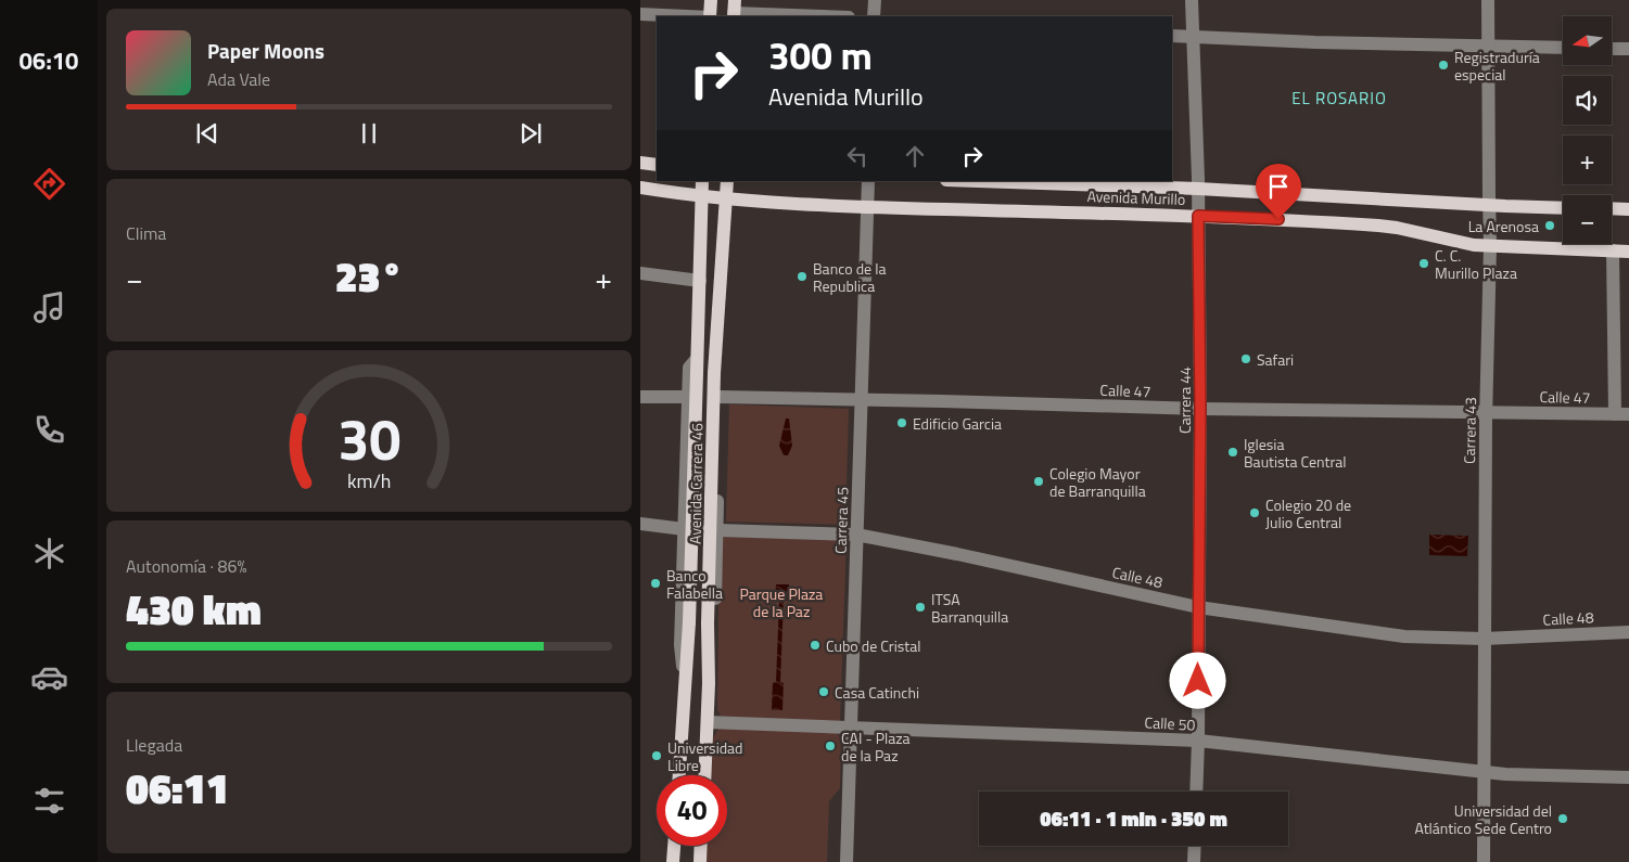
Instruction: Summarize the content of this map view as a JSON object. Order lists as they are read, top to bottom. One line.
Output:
{"streets":{"main road":["Avenida Murillo","Avenida Carrera 46"],"street":["Calle 47","Carrera 44","Carrera 43","Carrera 45","Calle 48","Calle 50"]},"crossings":[["Avenida Murillo","Carrera 44"],["Avenida Murillo","Carrera 43"],["Avenida Murillo","Avenida Carrera 46"],["Avenida Murillo","Carrera 45"],["Calle 47","Carrera 44"],["Calle 47","Carrera 43"],["Calle 47","Carrera 45"],["Carrera 44","Calle 48"],["Carrera 44","Calle 50"],["Carrera 43","Calle 48"],["Carrera 43","Calle 50"],["Avenida Carrera 46","Calle 50"],["Carrera 45","Calle 48"],["Carrera 45","Calle 50"]],"districts":["EL ROSARIO"],"parks":["Parque Plaza de la Paz"],"places":["Registraduría especial","La Arenosa","C. C. Murillo Plaza","Banco de la Republica","Safari","Edificio Garcia","Iglesia Bautista Central","Colegio Mayor de Barranquilla","Colegio 20 de Julio Central","Banco Falabella","ITSA Barranquilla","Cubo de Cristal","Casa Catinchi","CAI - Plaza de la Paz","Universidad Libre","Universidad del Atlántico Sede Centro"],"north":"left","page":{"tabs":"06:10","map_buttons":["+","−"],"turn":["300 m","Avenida Murillo"],"song":["Paper Moons","Ada Vale"],"tile":["Clima",["Autonomía · 86%","430 km"],["Llegada","06:11"]],"heat":["−","23°","+"],"limit":"40","trip":"06:11 · 1 min · 350 m","gauge":["30","km/h"]}}
